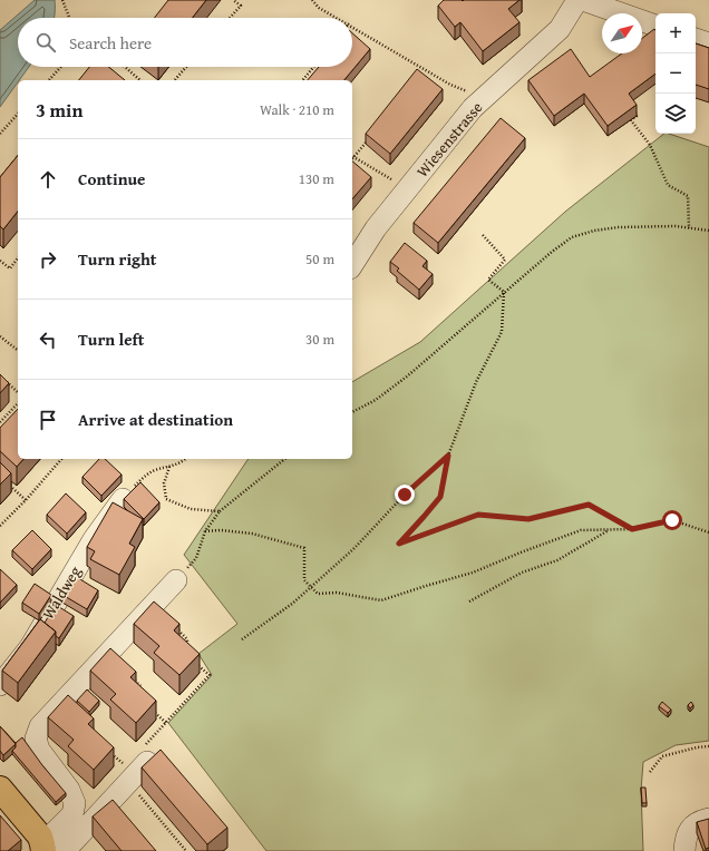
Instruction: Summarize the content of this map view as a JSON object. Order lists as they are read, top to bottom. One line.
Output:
{"streets":{"street":["Wiesenstrasse","Waldweg"]},"north":"top right","page":{"map_buttons":["+","−"],"search":"Search here","heading":["3 min","Walk · 210 m"],"list":[["Continue","130 m"],["Turn right","50 m"],["Turn left","30 m"],"Arrive at destination"]}}
